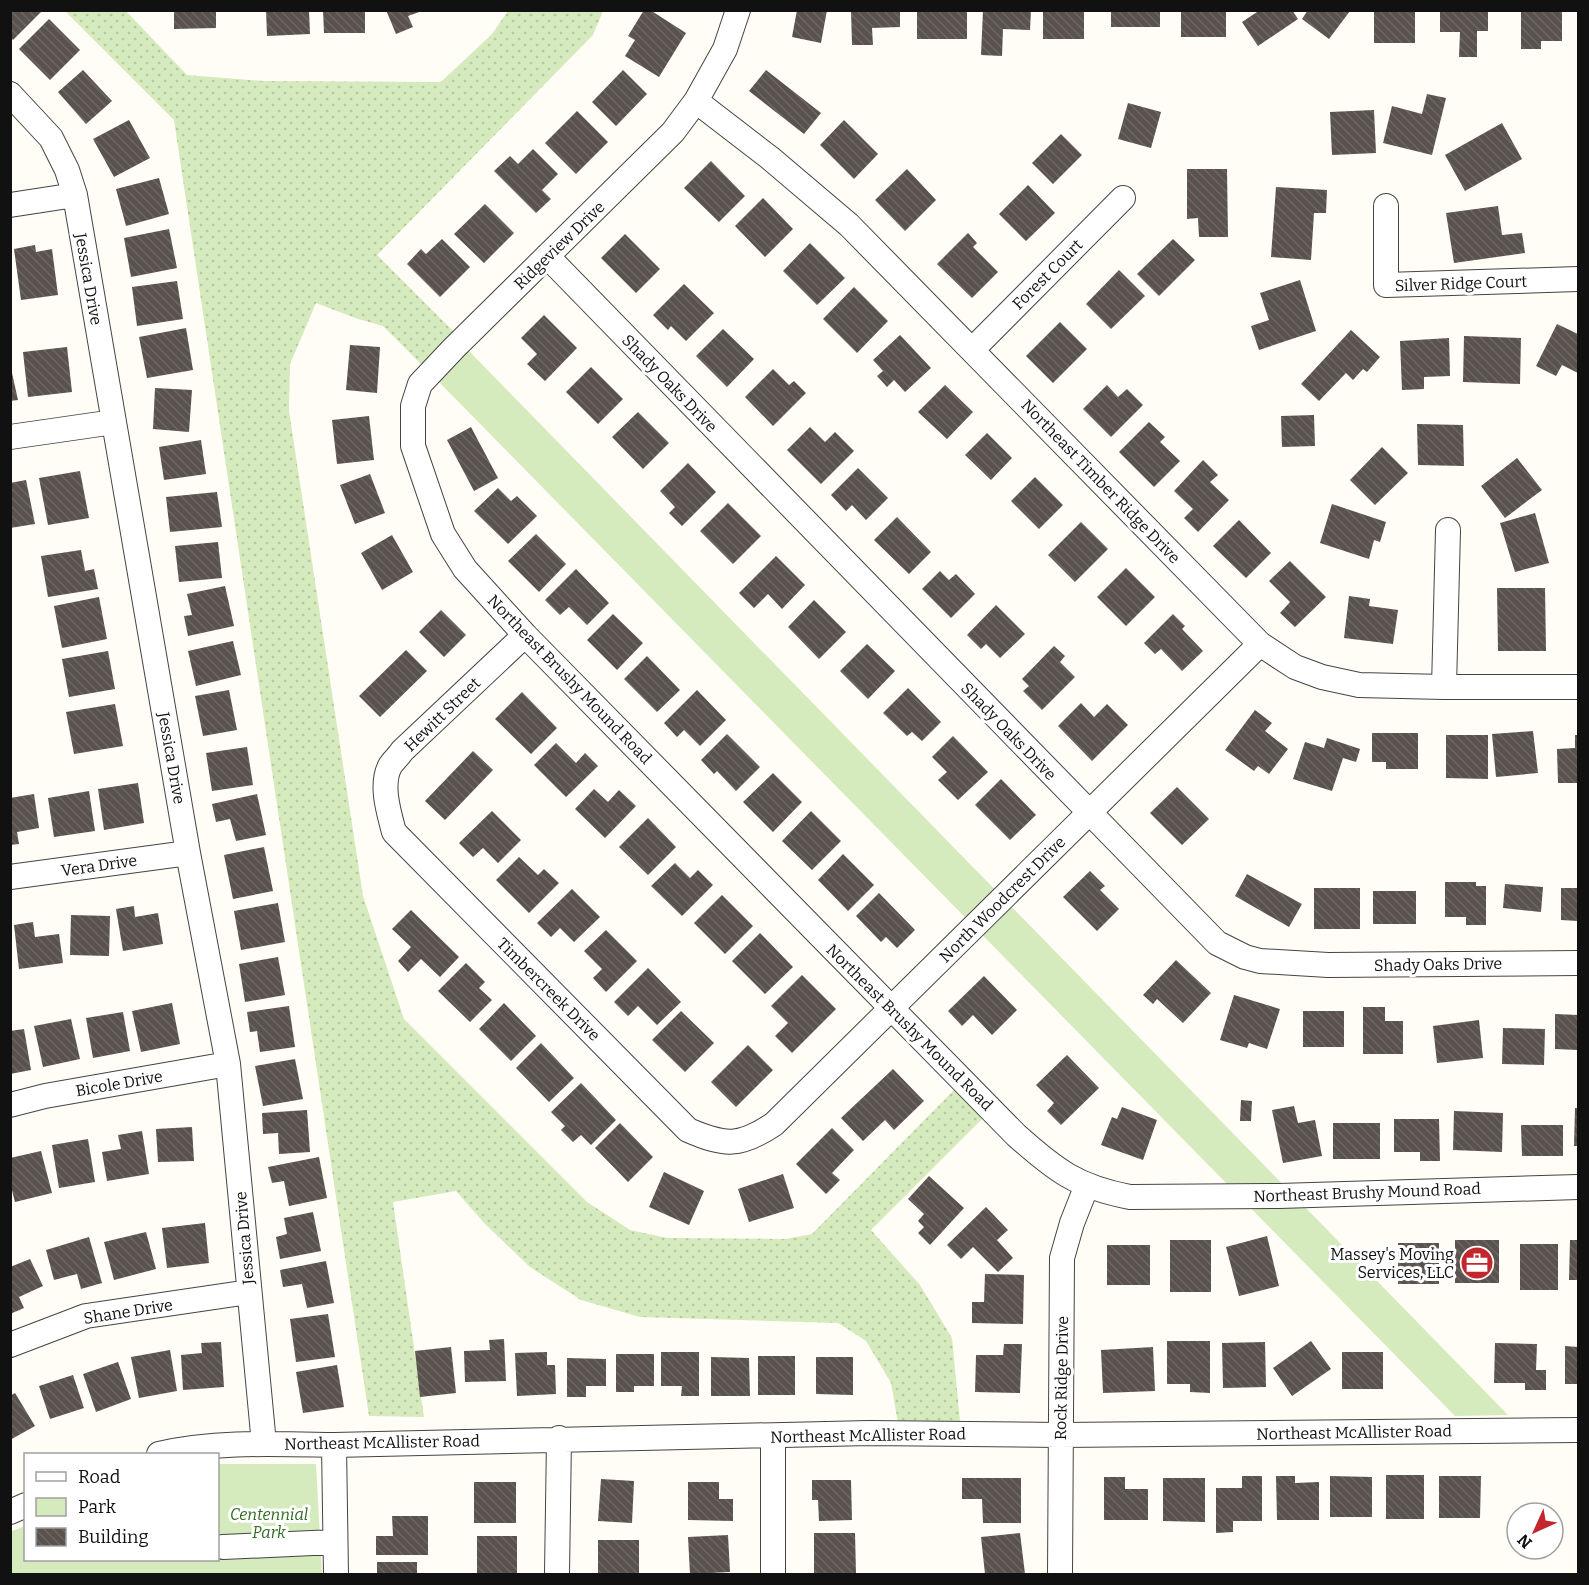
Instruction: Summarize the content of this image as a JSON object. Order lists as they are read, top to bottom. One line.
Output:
{"streets":{"street":["Ridgeview Drive","Forest Court","Jessica Drive","Silver Ridge Court","Shady Oaks Drive","Northeast Timber Ridge Drive","Northeast Brushy Mound Road","Hewitt Street","Vera Drive","North Woodcrest Drive","Timbercreek Drive","Bicole Drive","Shane Drive","Rock Ridge Drive","Northeast McAllister Road"]},"crossings":[["Ridgeview Drive","Shady Oaks Drive"],["Ridgeview Drive","Northeast Timber Ridge Drive"],["Ridgeview Drive","Northeast Brushy Mound Road"],["Forest Court","Northeast Timber Ridge Drive"],["Jessica Drive","Vera Drive"],["Jessica Drive","Bicole Drive"],["Jessica Drive","Shane Drive"],["Jessica Drive","Northeast McAllister Road"],["Shady Oaks Drive","North Woodcrest Drive"],["Northeast Timber Ridge Drive","North Woodcrest Drive"],["Northeast Brushy Mound Road","Hewitt Street"],["Northeast Brushy Mound Road","North Woodcrest Drive"],["Northeast Brushy Mound Road","Rock Ridge Drive"],["Hewitt Street","Timbercreek Drive"],["North Woodcrest Drive","Timbercreek Drive"],["Rock Ridge Drive","Northeast McAllister Road"]],"parks":["Centennial Park"],"places":{"office":["Massey's Moving Services, LLC"]},"legend":["Road","Park","Building"],"north":"bottom left"}
